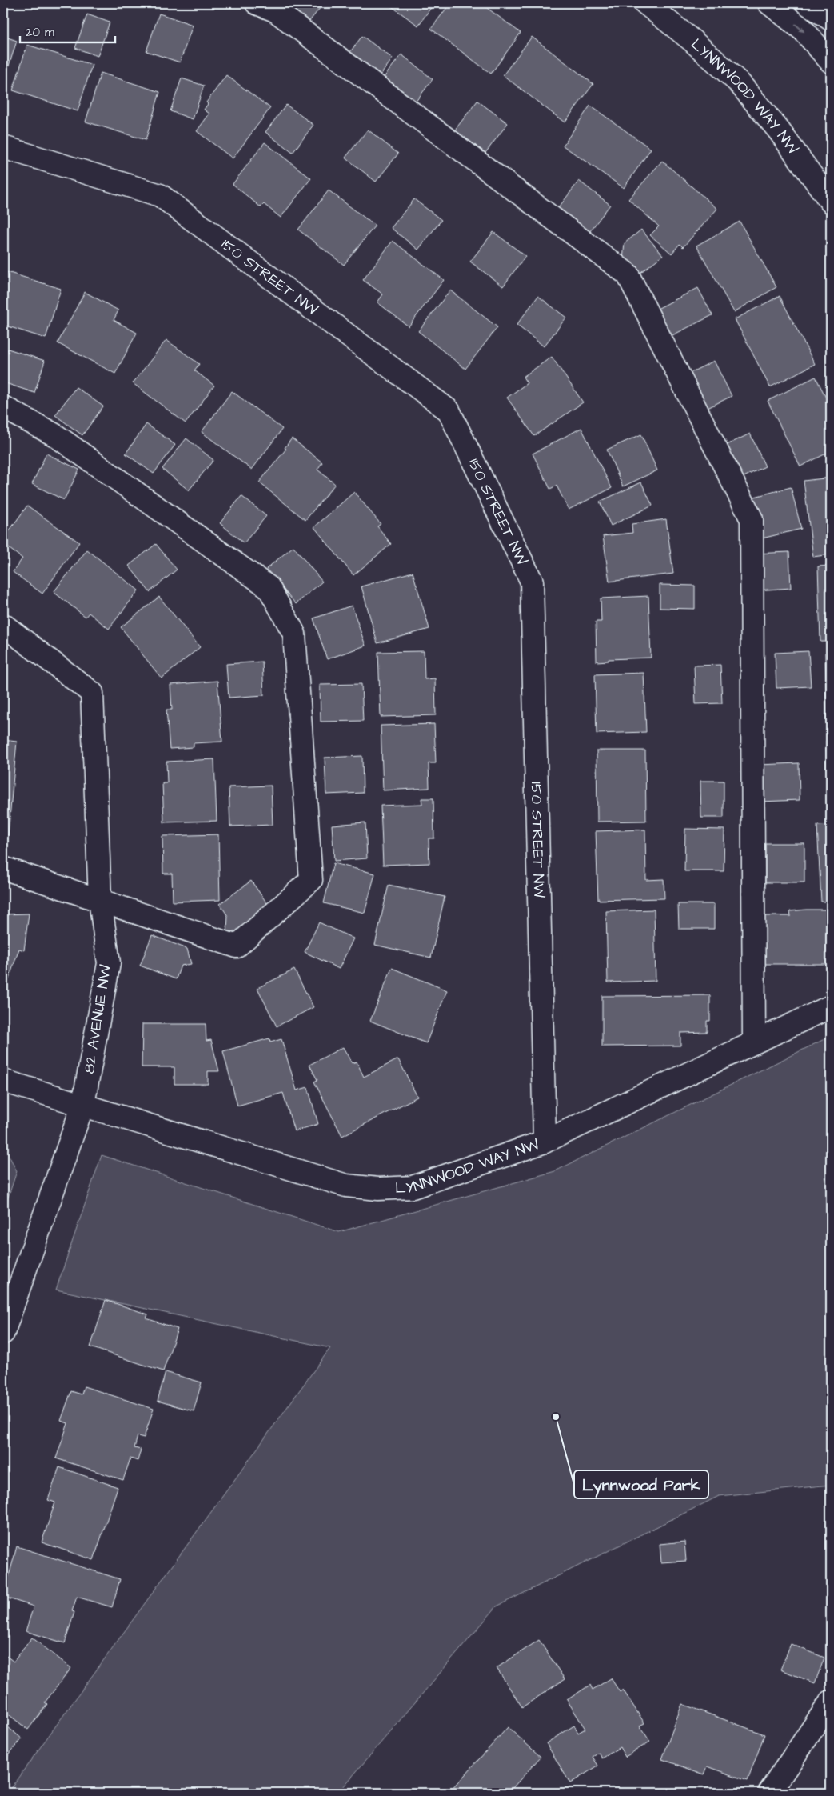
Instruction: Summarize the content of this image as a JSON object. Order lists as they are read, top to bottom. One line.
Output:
{"streets":{"main road":["LYNNWOOD WAY NW","150 STREET NW","82 AVENUE NW"]},"crossings":[["LYNNWOOD WAY NW","150 STREET NW"],["LYNNWOOD WAY NW","82 AVENUE NW"]],"places":["Lynnwood Park"],"scale_bar":"20 m"}
